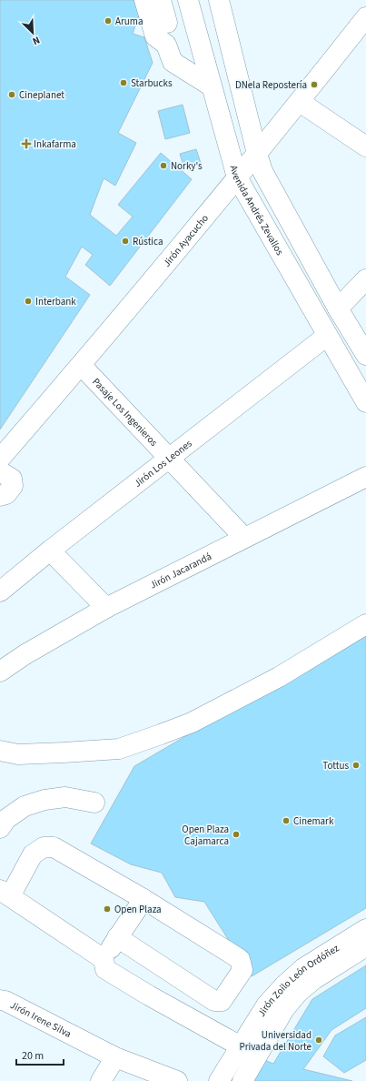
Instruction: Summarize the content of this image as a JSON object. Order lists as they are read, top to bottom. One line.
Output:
{"streets":{"main road":["Avenida Andrés Zevallos","Jirón Ayacucho","Pasaje Los Ingenieros","Jirón Los Leones","Jirón Jacarandá","Jirón Zoilo León Ordóñez","Jirón Irene Silva"]},"crossings":[["Avenida Andrés Zevallos","Jirón Ayacucho"],["Avenida Andrés Zevallos","Jirón Los Leones"],["Jirón Ayacucho","Pasaje Los Ingenieros"],["Pasaje Los Ingenieros","Jirón Los Leones"],["Pasaje Los Ingenieros","Jirón Jacarandá"]],"places":{"other":["Aruma","Starbucks","DNela Repostería","Cineplanet","Norky's","Rústica","Interbank","Tottus","Cinemark","Open Plaza Cajamarca","Open Plaza","Universidad Privada del Norte"],"health":["Inkafarma"]},"scale_bar":"20 m","north":"bottom right"}
